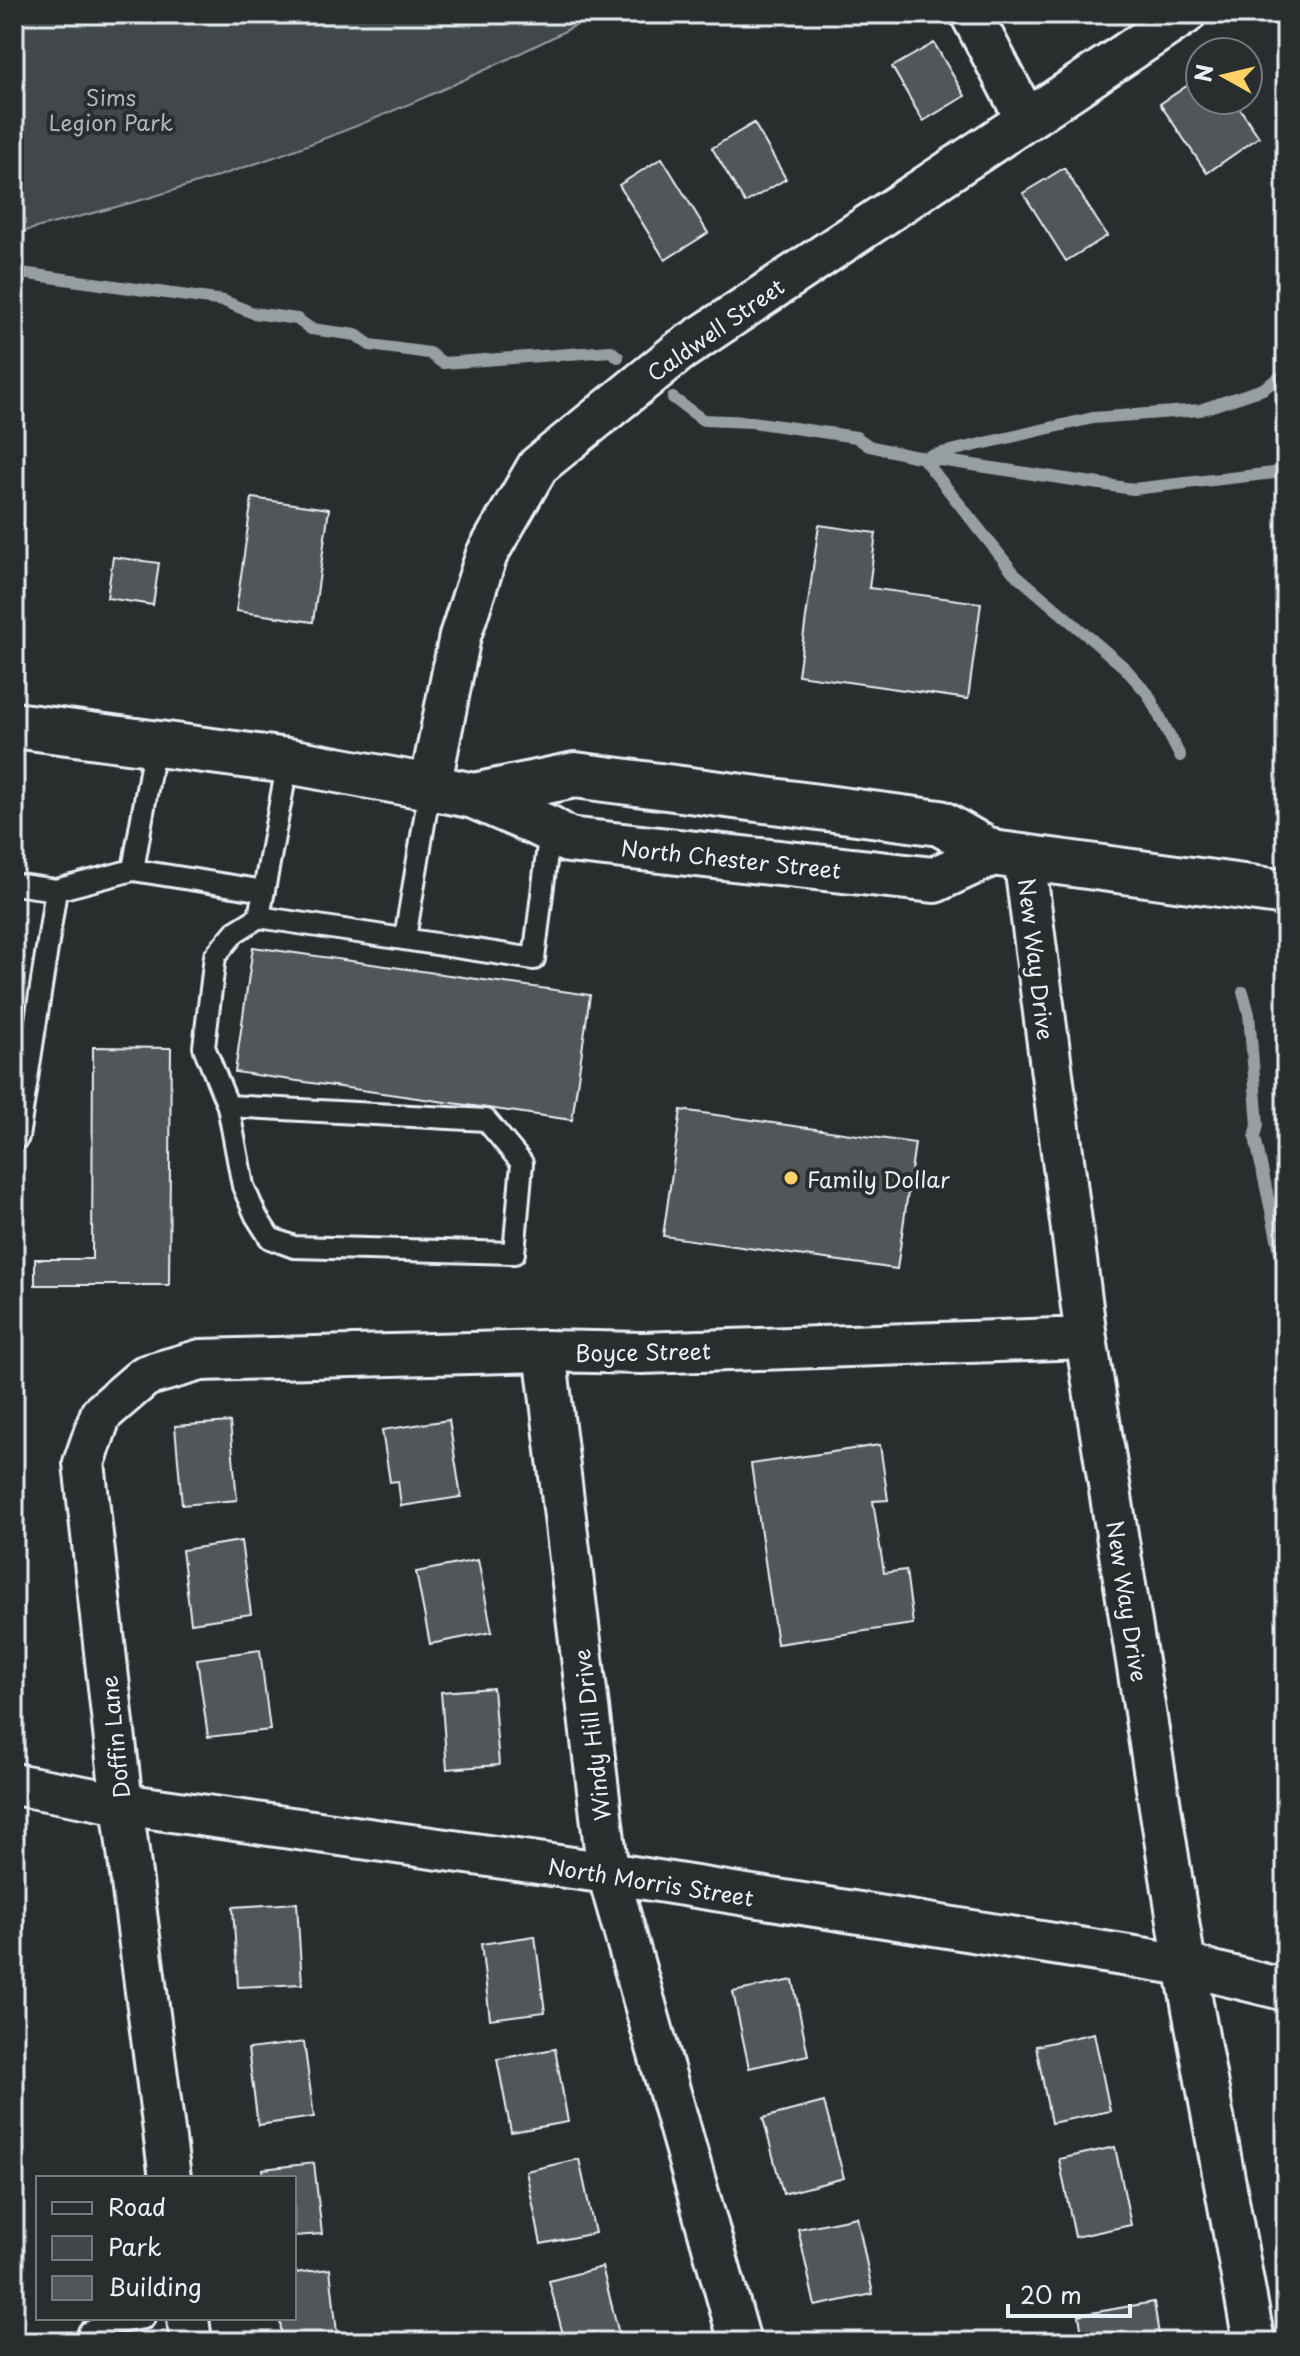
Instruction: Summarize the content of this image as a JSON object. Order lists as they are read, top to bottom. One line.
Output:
{"streets":{"main road":["North Chester Street"],"street":["Caldwell Street","New Way Drive","Boyce Street","Windy Hill Drive","Doffin Lane","North Morris Street"]},"crossings":[["Caldwell Street","North Chester Street"],["North Chester Street","New Way Drive"],["New Way Drive","Boyce Street"],["New Way Drive","North Morris Street"],["Boyce Street","Windy Hill Drive"],["Boyce Street","Doffin Lane"],["Windy Hill Drive","North Morris Street"],["Doffin Lane","North Morris Street"]],"parks":["Sims Legion Park"],"places":["Family Dollar"],"legend":["Road","Park","Building"],"scale_bar":"20 m","north":"left"}
